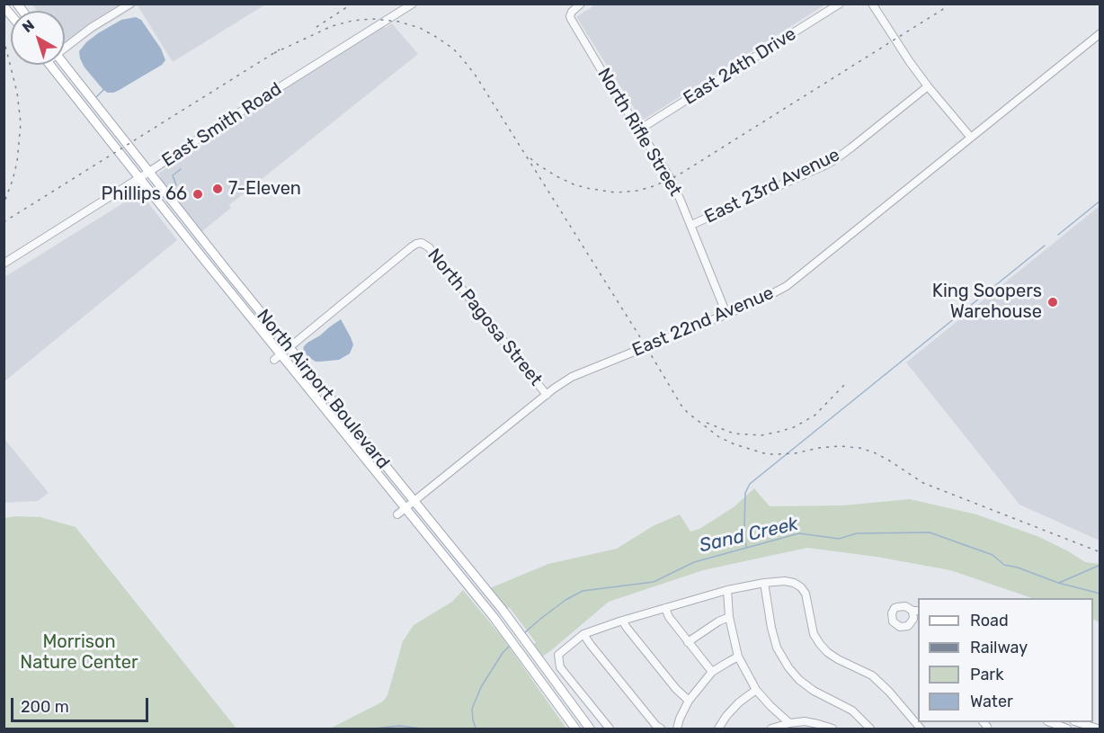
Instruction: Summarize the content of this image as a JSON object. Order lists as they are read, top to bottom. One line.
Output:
{"streets":{"main road":["North Airport Boulevard"],"street":["East 24th Drive","East Smith Road","North Rifle Street","East 23rd Avenue","North Pagosa Street","East 22nd Avenue"]},"crossings":[["East 24th Drive","North Rifle Street"],["East Smith Road","North Airport Boulevard"],["North Rifle Street","East 23rd Avenue"],["North Rifle Street","East 22nd Avenue"],["North Pagosa Street","East 22nd Avenue"],["North Pagosa Street","North Airport Boulevard"],["East 22nd Avenue","North Airport Boulevard"]],"water":["Sand Creek"],"parks":["Morrison Nature Center"],"places":["7-Eleven","Phillips 66","King Soopers Warehouse"],"legend":["Road","Railway","Park","Water"],"scale_bar":"200 m","north":"top left"}
